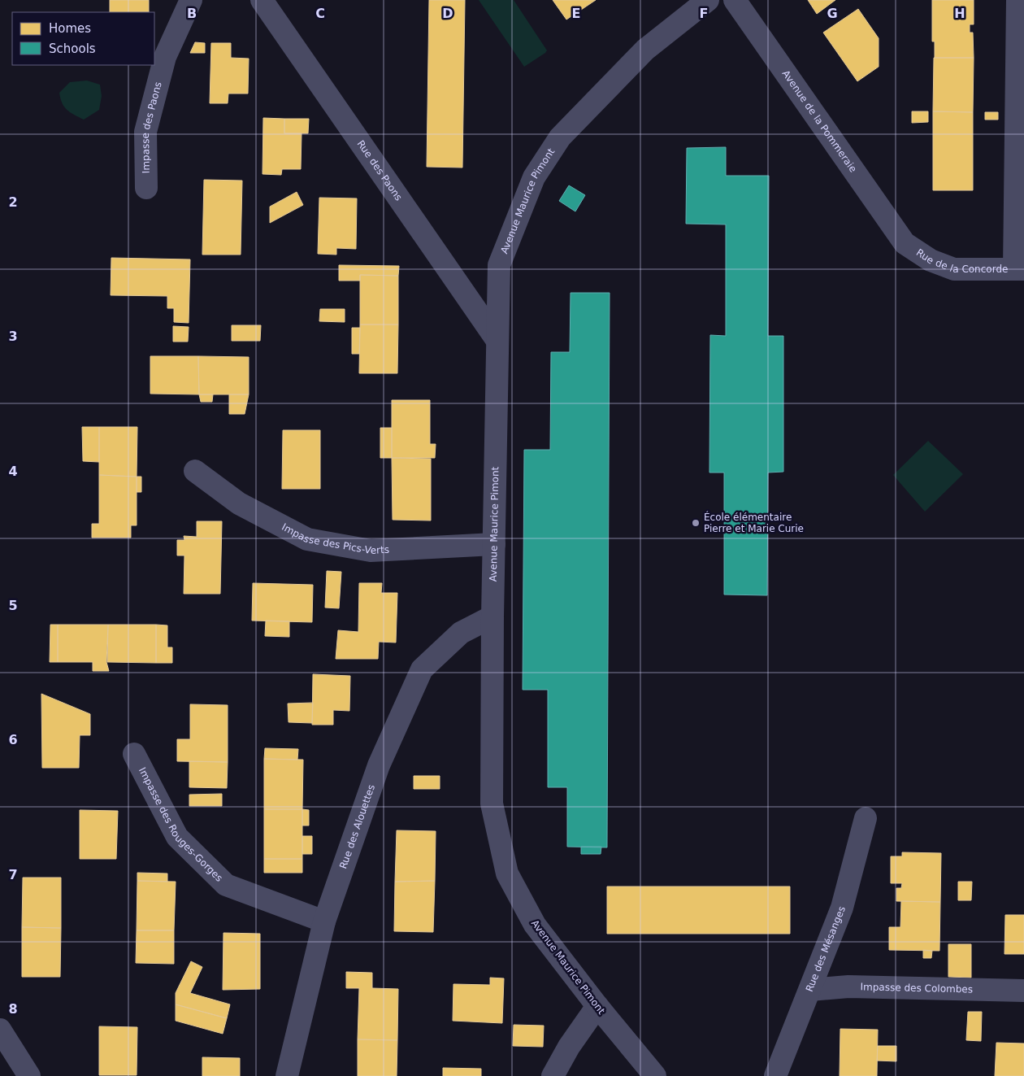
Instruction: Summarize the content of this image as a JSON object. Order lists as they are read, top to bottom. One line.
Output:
{"streets":{"street":["Avenue de la Pommeraie","Impasse des Paons","Rue des Paons","Avenue Maurice Pimont","Rue de la Concorde","Impasse des Pics-Verts","Impasse des Rouges-Gorges","Rue des Alouettes","Rue des Mésanges","Impasse des Colombes"]},"crossings":[["Avenue de la Pommeraie","Rue de la Concorde"],["Rue des Paons","Avenue Maurice Pimont"],["Avenue Maurice Pimont","Impasse des Pics-Verts"],["Avenue Maurice Pimont","Rue des Alouettes"],["Impasse des Rouges-Gorges","Rue des Alouettes"],["Rue des Mésanges","Impasse des Colombes"]],"places":["École élémentaire Pierre et Marie Curie"],"legend":["Homes","Schools"],"grid":{"columns":["B","C","D","E","F","G","H"],"rows":["2","3","4","5","6","7","8"]}}
